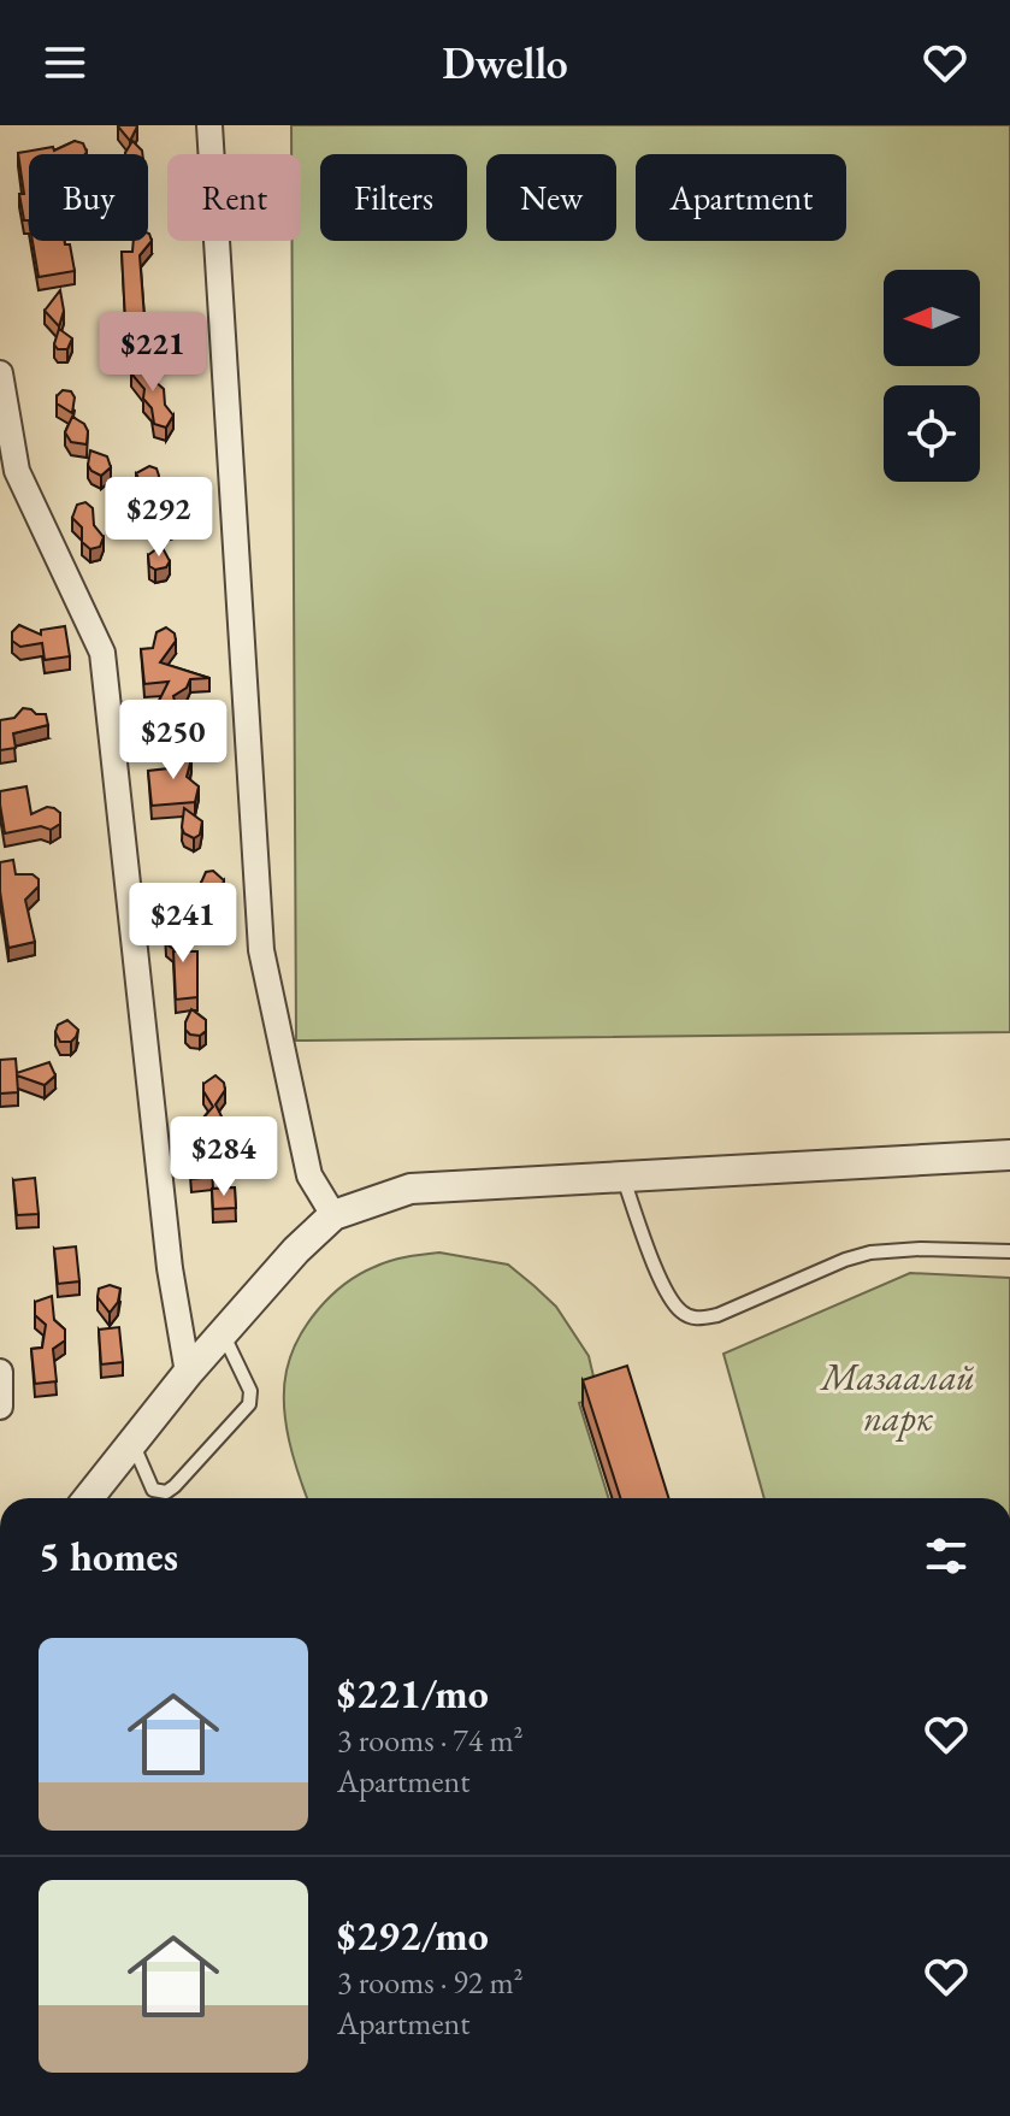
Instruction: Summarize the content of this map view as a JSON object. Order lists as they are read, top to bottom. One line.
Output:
{"parks":["Мазаалай парк"],"north":"left","page":{"header":"Dwello","chip":["Buy","Rent","Filters","New","Apartment"],"price":["$221","$292","$250","$241","$284"],"heading":"5 homes","list":[{"name":"$221/mo","note":"3 rooms · 74 m² · Apartment"},{"name":"$292/mo","note":"3 rooms · 92 m² · Apartment"}]}}
